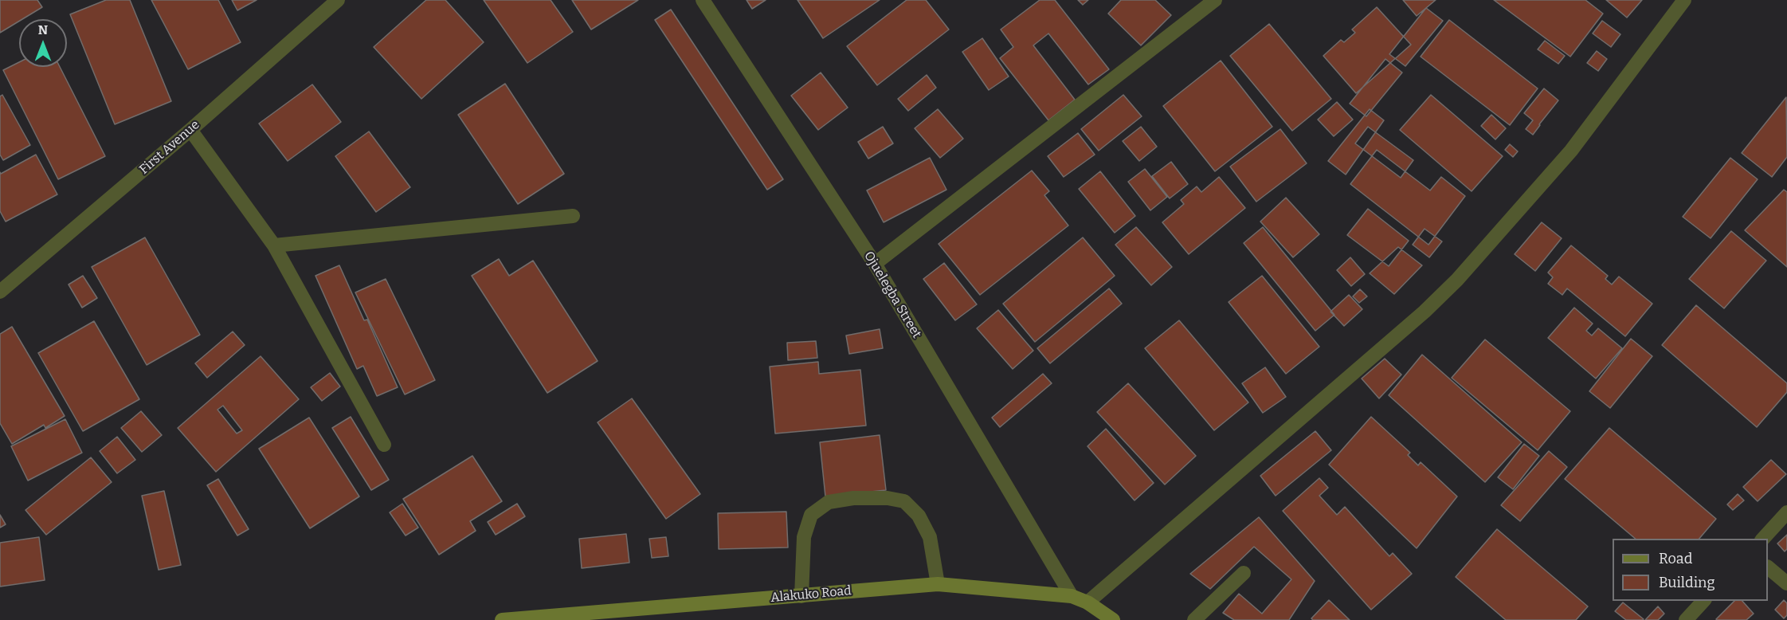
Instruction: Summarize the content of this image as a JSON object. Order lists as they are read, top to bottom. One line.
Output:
{"streets":{"main road":["Alakuko Road"],"street":["First Avenue","Ojuelegba Street"]},"crossings":[["Ojuelegba Street","Alakuko Road"]],"legend":["Road","Building"],"north":"top"}
